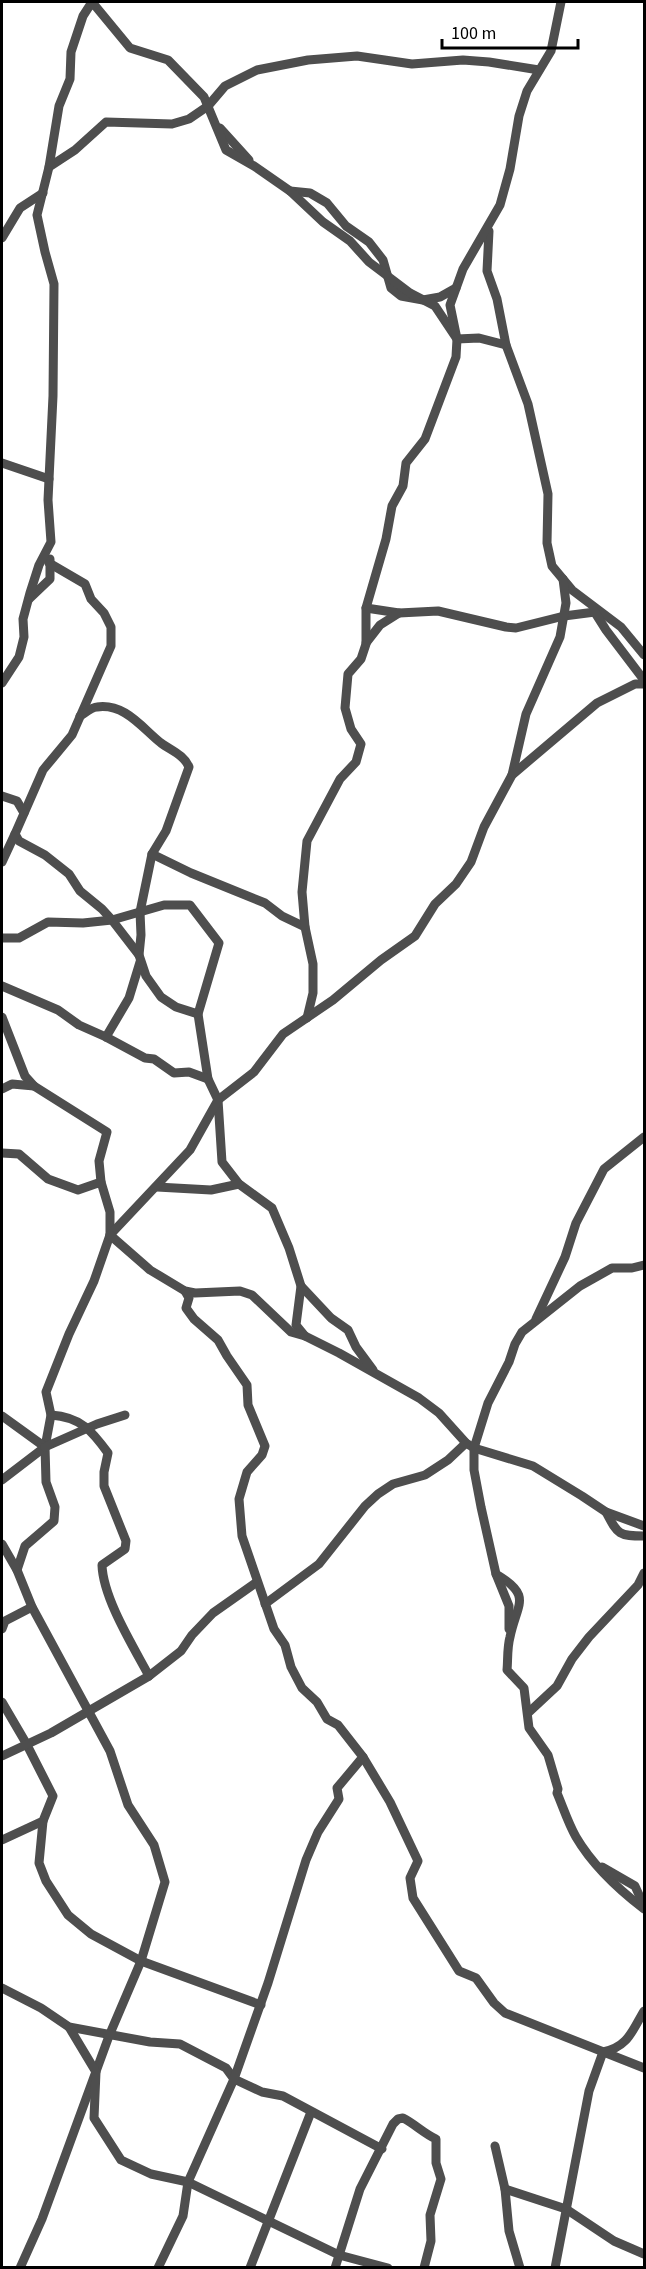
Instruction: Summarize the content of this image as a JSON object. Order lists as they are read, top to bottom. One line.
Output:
{"scale_bar":"100 m"}
